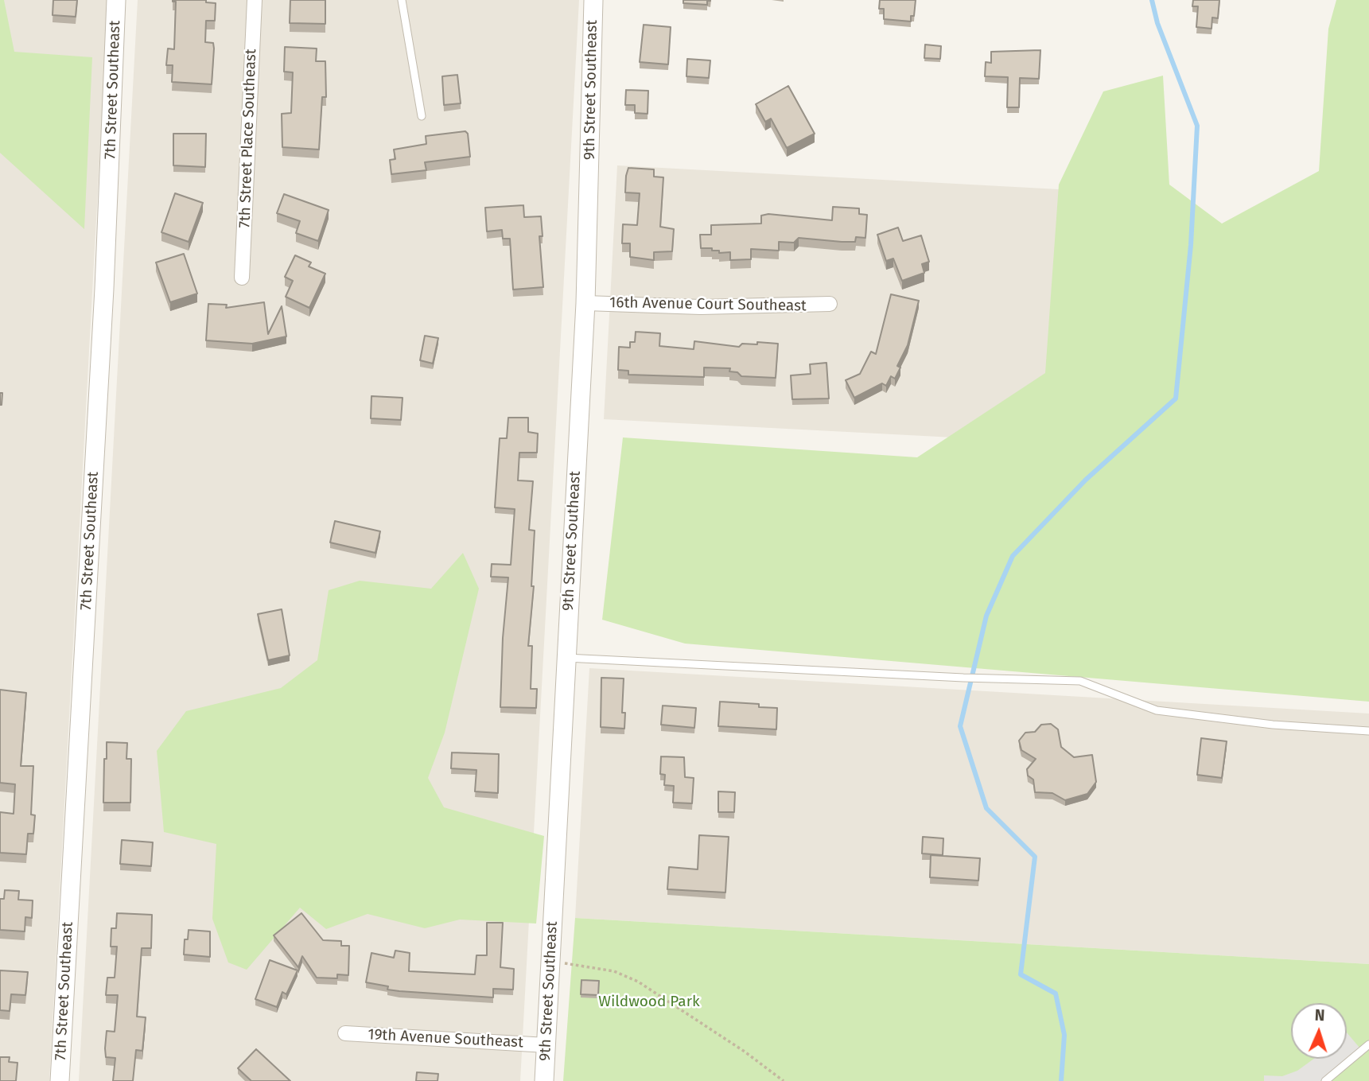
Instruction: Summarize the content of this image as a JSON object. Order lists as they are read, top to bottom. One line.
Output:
{"streets":{"street":["7th Street Southeast","9th Street Southeast","7th Street Place Southeast","16th Avenue Court Southeast","19th Avenue Southeast"]},"crossings":[["9th Street Southeast","16th Avenue Court Southeast"],["9th Street Southeast","19th Avenue Southeast"]],"parks":["Wildwood Park"],"north":"top"}
